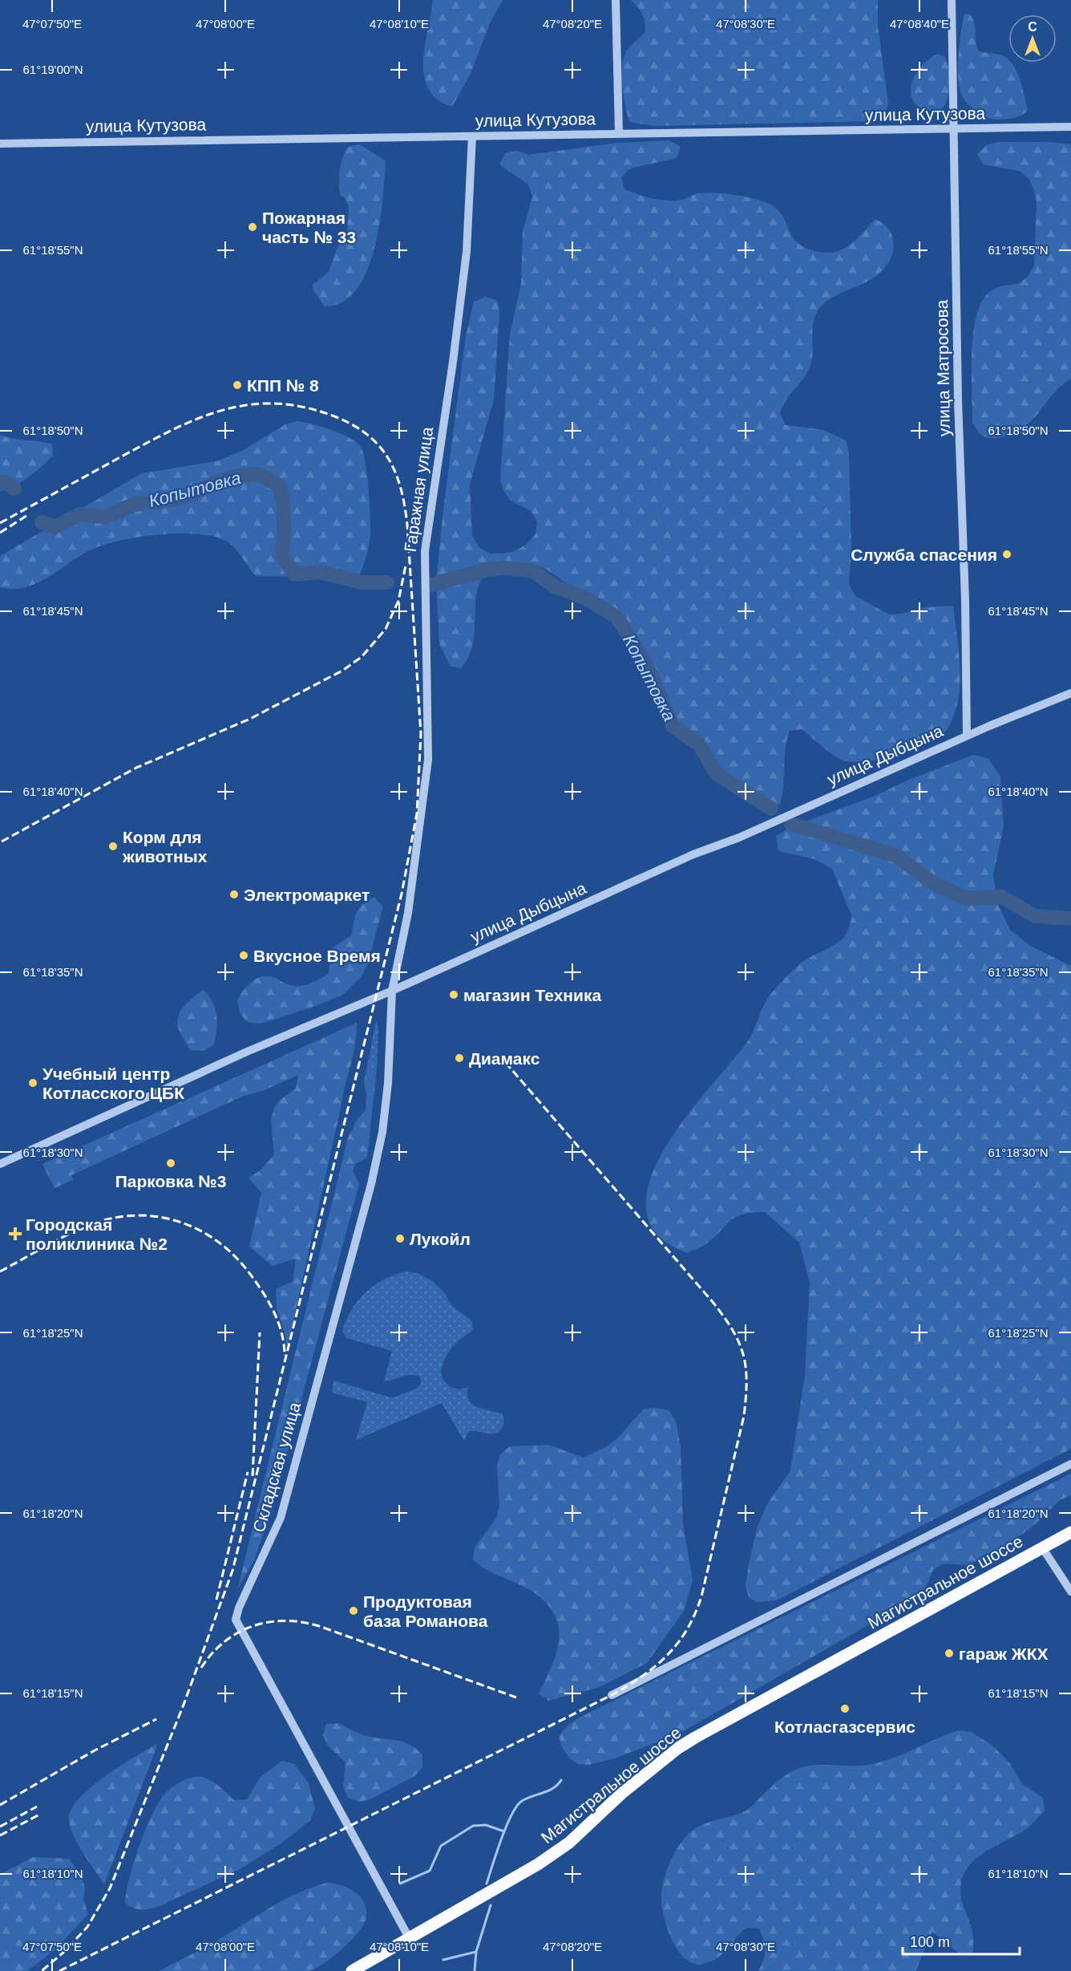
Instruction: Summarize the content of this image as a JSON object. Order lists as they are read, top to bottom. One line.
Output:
{"streets":{"main road":["Магистральное шоссе"],"street":["улица Кутузова","улица Матросова","Гаражная улица","улица Дыбцына","Складская улица"]},"crossings":[["улица Кутузова","улица Матросова"],["улица Кутузова","Гаражная улица"],["улица Матросова","улица Дыбцына"],["Гаражная улица","улица Дыбцына"],["Гаражная улица","Складская улица"],["улица Дыбцына","Складская улица"],["Складская улица","Магистральное шоссе"]],"water":["Копытовка"],"places":{"other":["Пожарная часть № 33","КПП № 8","Служба спасения","Корм для животных","Электромаркет","Вкусное Время","магазин Техника","Диамакс","Учебный центр Котласского ЦБК","Парковка №3","Лукойл","Продуктовая база Романова","гараж ЖКХ","Котласгазсервис"],"health":["Городская поликлиника №2"]},"scale_bar":"100 m","north":"top","coordinates":["47°07'50\"E","47°08'00\"E","47°08'10\"E","47°08'20\"E","47°08'30\"E","47°08'40\"E","61°19'00\"N","61°18'55\"N","61°18'50\"N","61°18'45\"N","61°18'40\"N","61°18'35\"N","61°18'30\"N","61°18'25\"N","61°18'20\"N","61°18'15\"N","61°18'10\"N"]}
